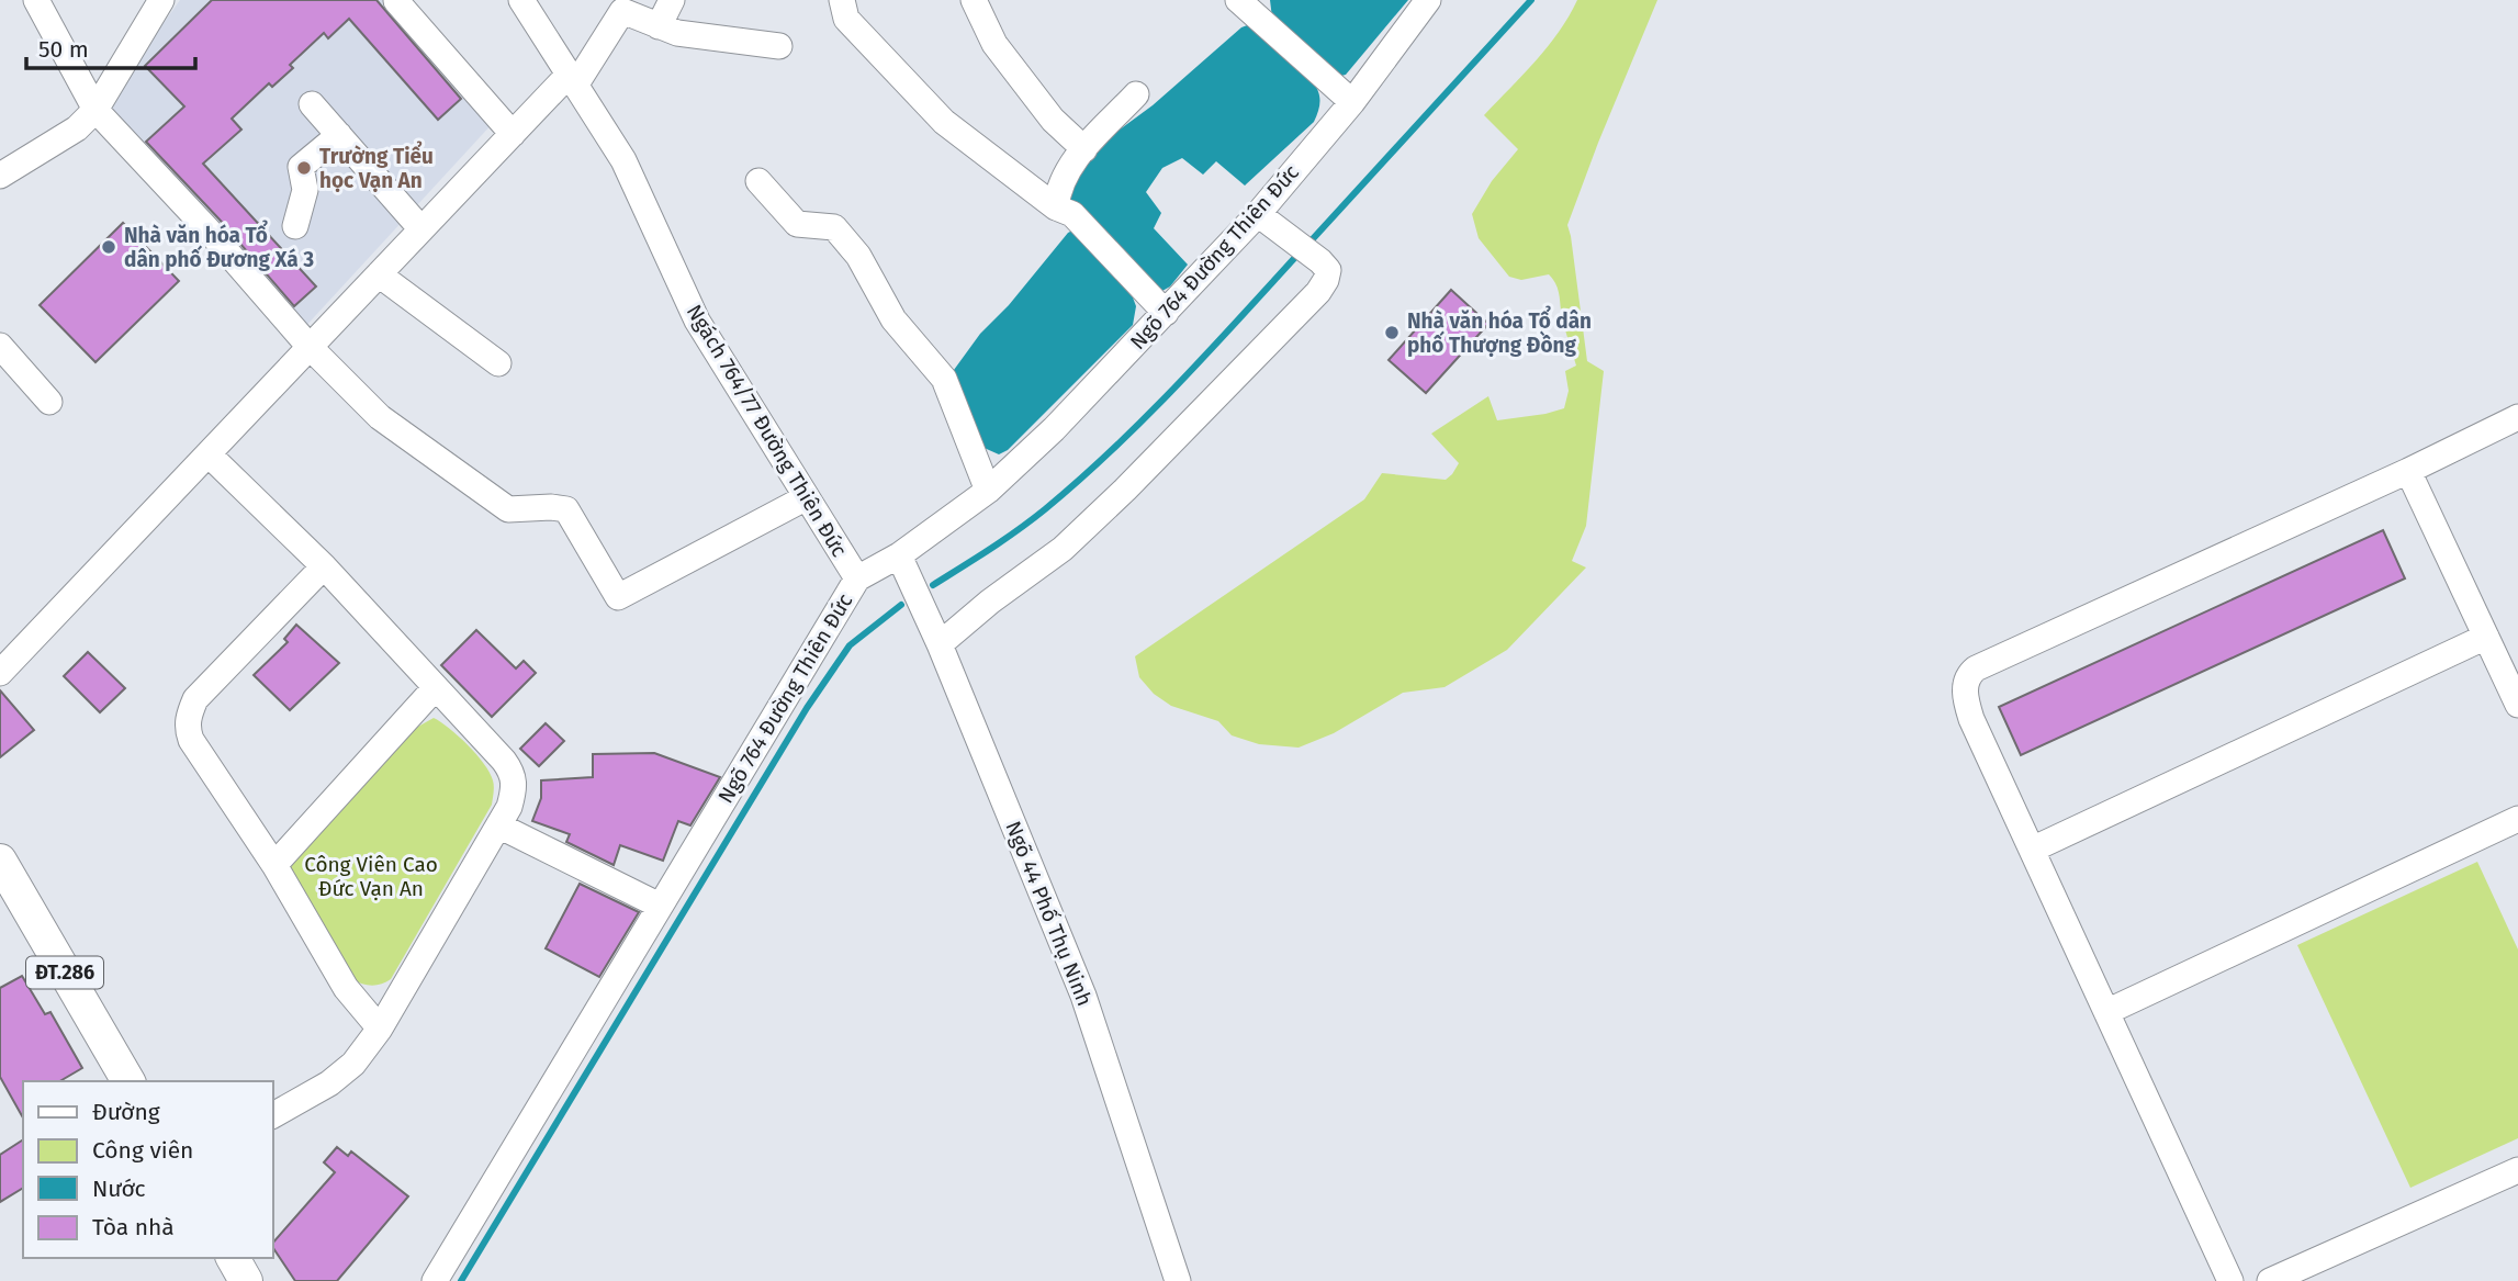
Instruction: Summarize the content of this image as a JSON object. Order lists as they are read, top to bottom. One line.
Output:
{"streets":{"main road":["ĐT.286"],"street":["Ngõ 764 Đường Thiên Đức","Ngách 764/77 Đường Thiên Đức","Ngõ 44 Phố Thụ Ninh"]},"crossings":[["Ngõ 764 Đường Thiên Đức","Ngách 764/77 Đường Thiên Đức"],["Ngõ 764 Đường Thiên Đức","Ngõ 44 Phố Thụ Ninh"]],"parks":["Công Viên Cao Đức Vạn An"],"places":["Trường Tiểu học Vạn An","Nhà văn hóa Tổ dân phố Đương Xá 3","Nhà văn hóa Tổ dân phố Thượng Đồng"],"legend":["Đường","Công viên","Nước","Tòa nhà"],"scale_bar":"50 m"}
